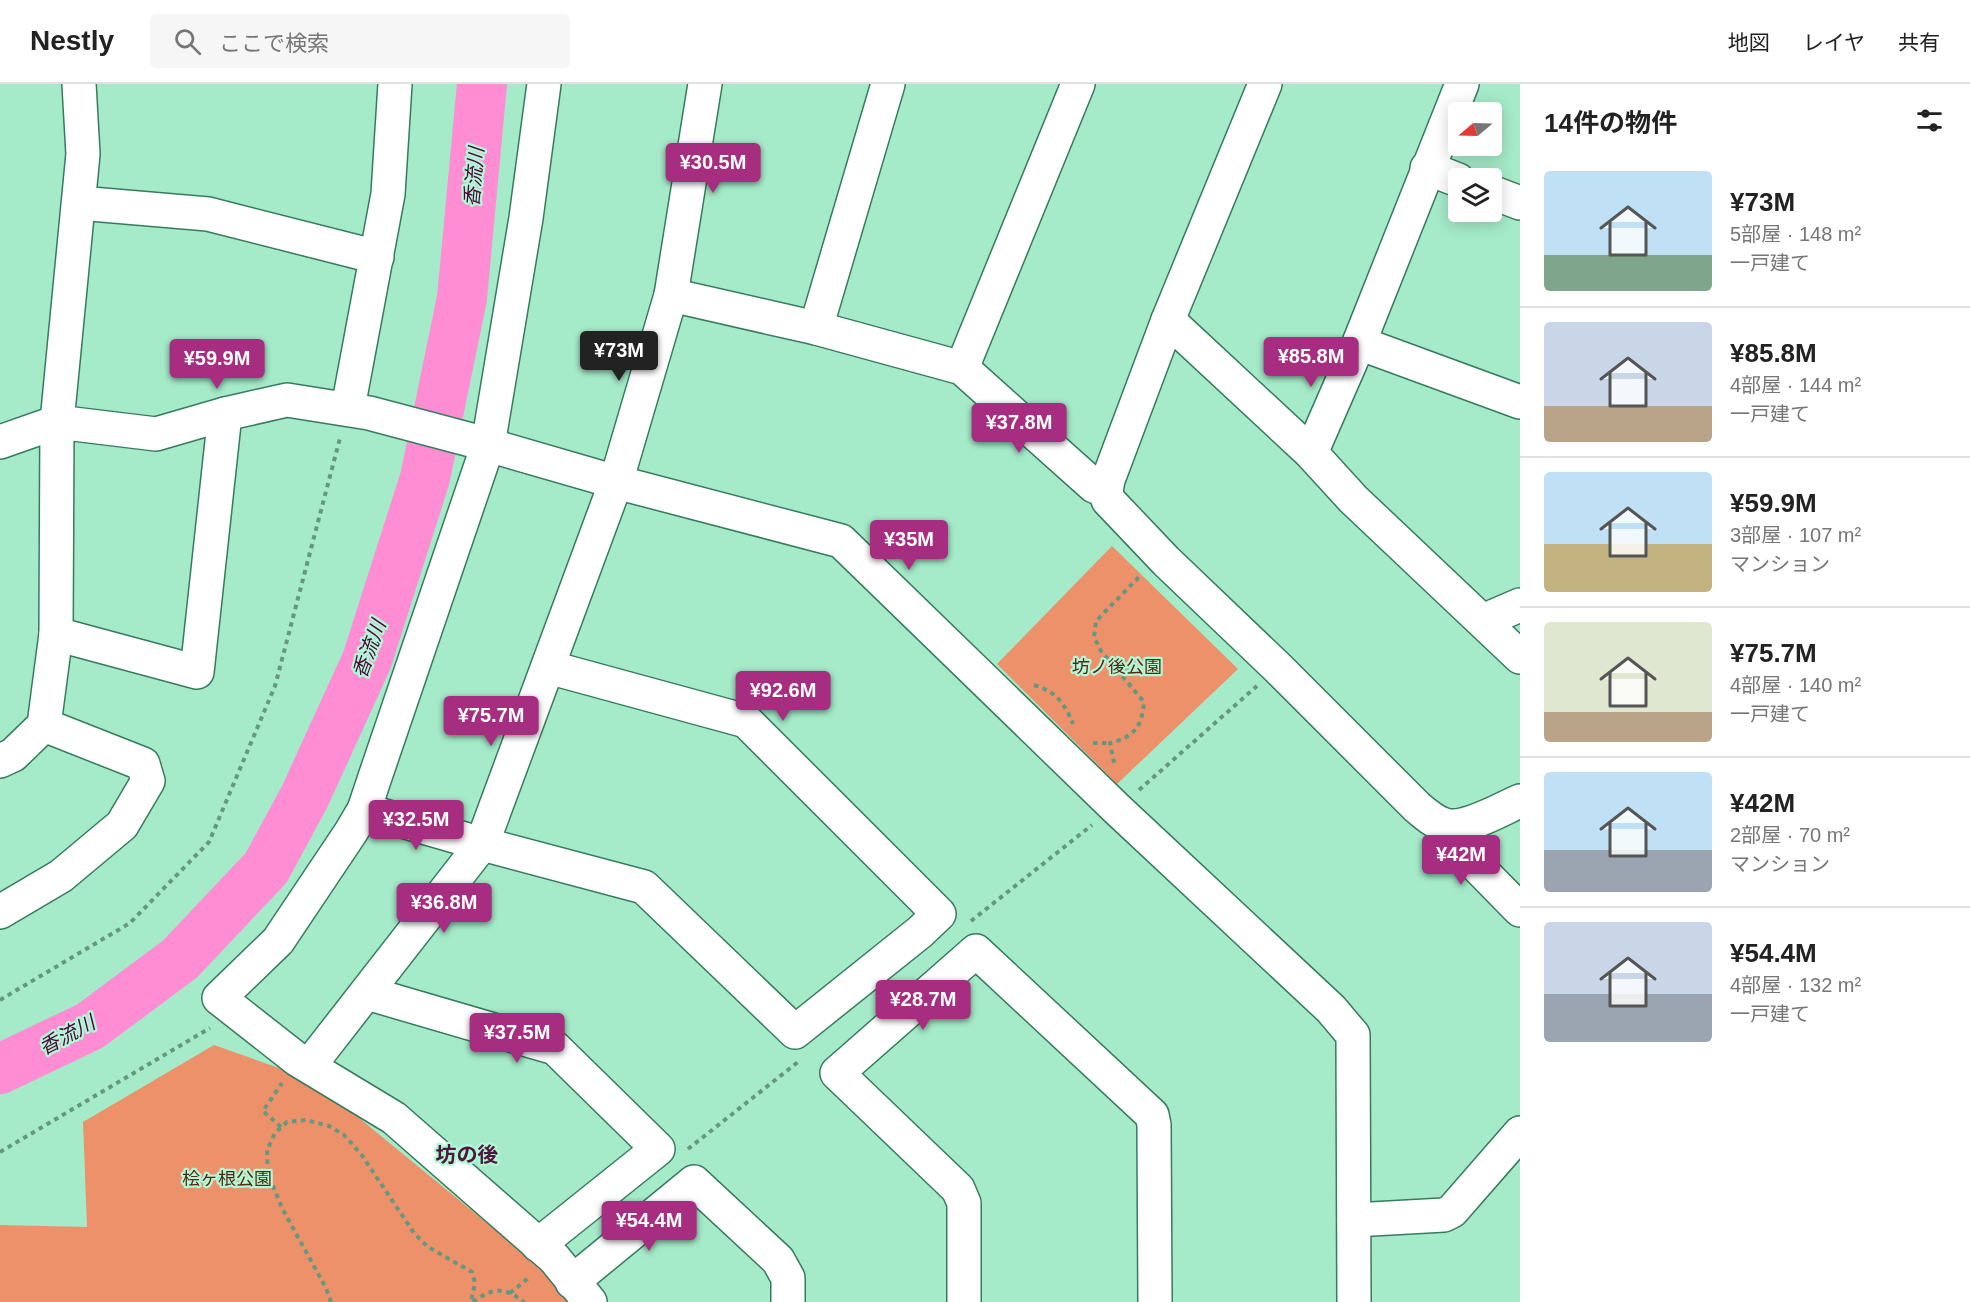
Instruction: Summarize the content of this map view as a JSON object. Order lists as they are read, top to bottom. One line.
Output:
{"districts":["坊の後"],"water":["香流川"],"parks":["坊ノ後公園","桧ヶ根公園"],"north":"left","page":{"header":"Nestly","search":"ここで検索","nav":["地図","レイヤ","共有"],"heading":"14件の物件","price":["¥30.5M","¥73M","¥85.8M","¥59.9M","¥37.8M","¥35M","¥92.6M","¥75.7M","¥32.5M","¥42M","¥36.8M","¥28.7M","¥37.5M","¥54.4M"],"list":[{"name":"¥73M","note":"5部屋 · 148 m² · 一戸建て"},{"name":"¥85.8M","note":"4部屋 · 144 m² · 一戸建て"},{"name":"¥59.9M","note":"3部屋 · 107 m² · マンション"},{"name":"¥75.7M","note":"4部屋 · 140 m² · 一戸建て"},{"name":"¥42M","note":"2部屋 · 70 m² · マンション"},{"name":"¥54.4M","note":"4部屋 · 132 m² · 一戸建て"}]}}
